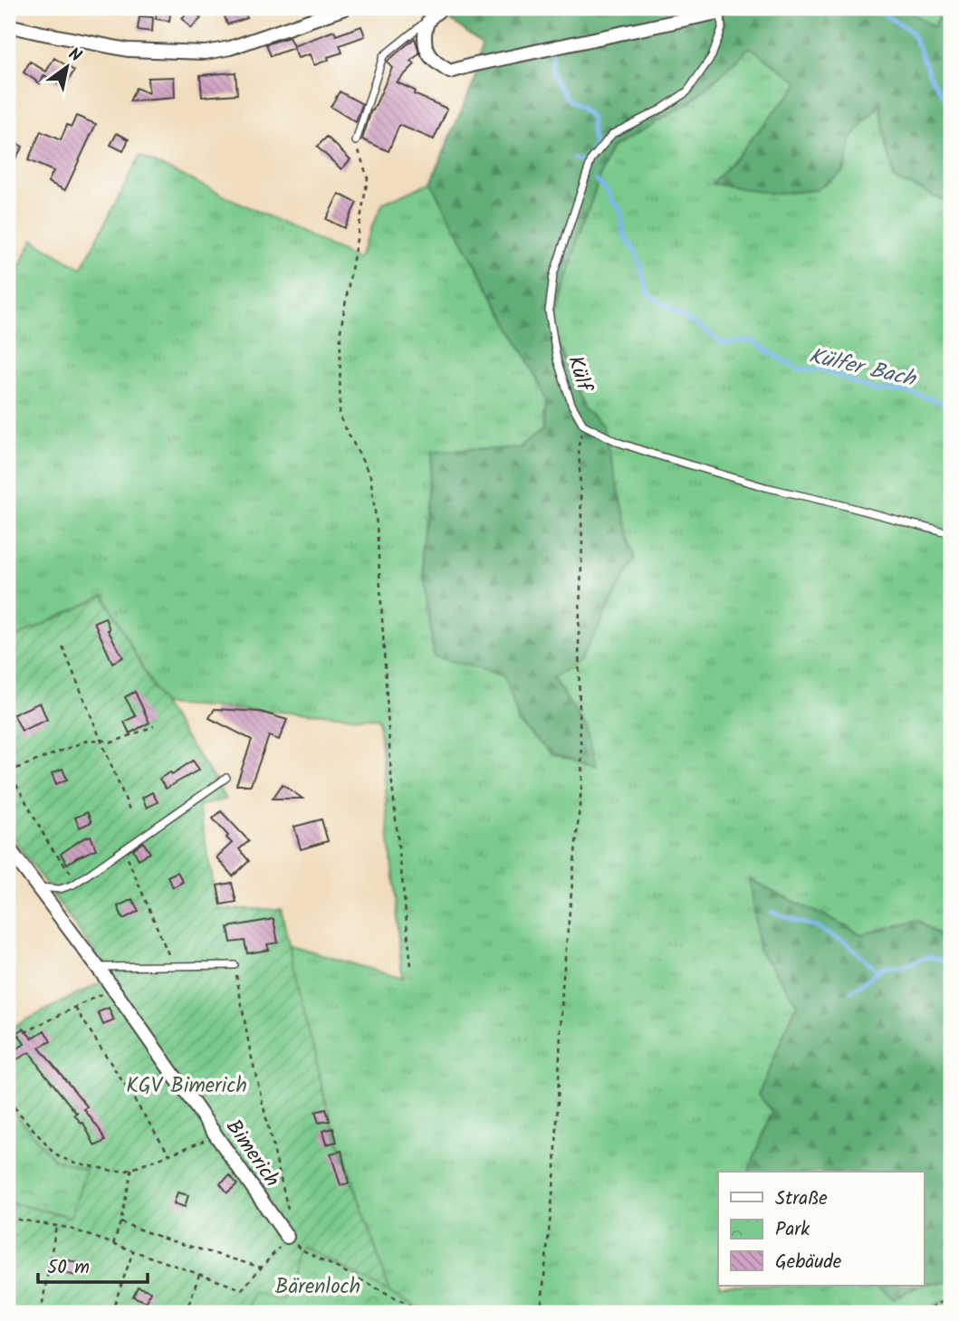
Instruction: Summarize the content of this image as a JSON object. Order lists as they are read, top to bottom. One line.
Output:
{"streets":{"street":["Bimerich"],"lane":["Külf"]},"water":["Külfer Bach"],"parks":["KGV Bimerich","Bärenloch"],"legend":["Straße","Park","Gebäude"],"scale_bar":"50 m","north":"top right"}
